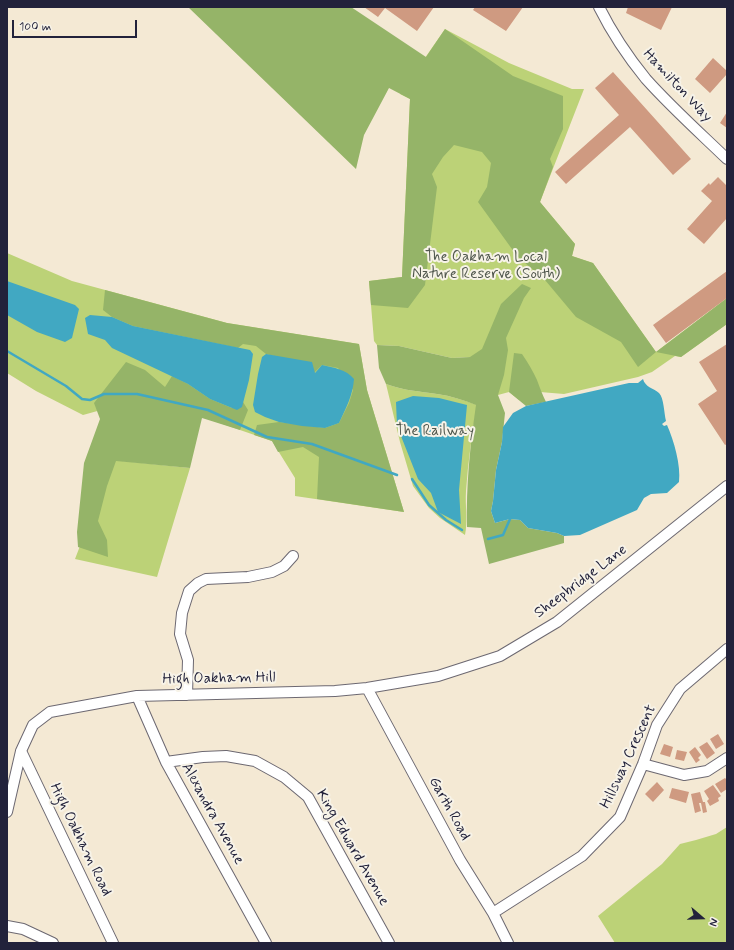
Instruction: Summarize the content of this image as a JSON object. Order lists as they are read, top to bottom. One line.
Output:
{"streets":{"street":["Hamilton Way","Sheepbridge Lane","High Oakham Hill","Hillsway Crescent","Garth Road","Alexandra Avenue","High Oakham Road","King Edward Avenue"]},"crossings":[["Sheepbridge Lane","High Oakham Hill"],["High Oakham Hill","Garth Road"],["High Oakham Hill","Alexandra Avenue"],["High Oakham Hill","High Oakham Road"],["Hillsway Crescent","Garth Road"],["Alexandra Avenue","King Edward Avenue"]],"parks":["The Oakham Local Nature Reserve (South)","The Railway"],"scale_bar":"100 m","north":"right"}
